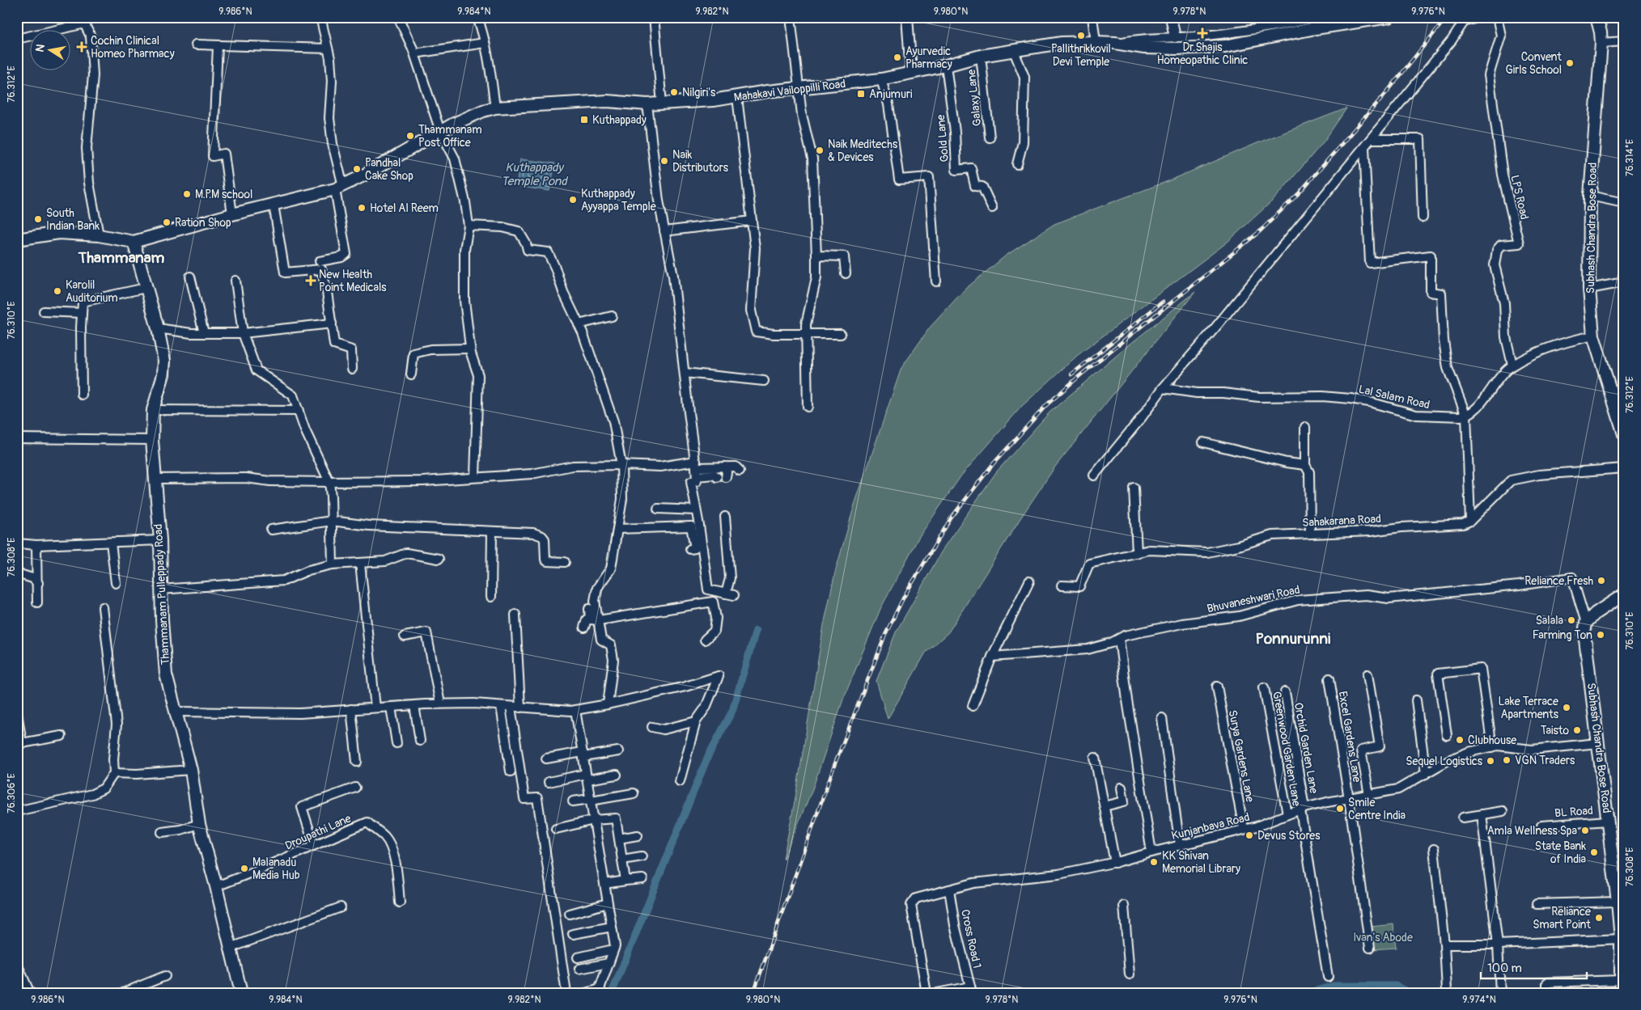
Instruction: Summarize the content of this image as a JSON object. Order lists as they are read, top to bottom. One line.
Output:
{"streets":{"main road":["Mahakavi Vailoppilli Road","Subhash Chandra Bose Road","Thammanam Pulleppady Road"],"street":["Galaxy Lane","Gold Lane","LPS Road","Lal Salam Road","Sahakarana Road","Bhuvaneshwari Road","Excel Gardens Lane","Orchid Garden Lane","Greenwood Garden Lane","Surya Gardens Lane","BL Road","Kunjanbava Road","Droupathi Lane","Cross Road 1"]},"crossings":[["Mahakavi Vailoppilli Road","Galaxy Lane"],["Mahakavi Vailoppilli Road","Gold Lane"],["Mahakavi Vailoppilli Road","Thammanam Pulleppady Road"],["Subhash Chandra Bose Road","Bhuvaneshwari Road"],["Subhash Chandra Bose Road","BL Road"],["Subhash Chandra Bose Road","Kunjanbava Road"],["Thammanam Pulleppady Road","Droupathi Lane"],["Excel Gardens Lane","Kunjanbava Road"],["Orchid Garden Lane","Kunjanbava Road"],["Greenwood Garden Lane","Kunjanbava Road"],["Surya Gardens Lane","Kunjanbava Road"],["Kunjanbava Road","Cross Road 1"]],"districts":["Thammanam","Ponnurunni"],"water":["Kuthappady Temple Pond"],"parks":["Ivan's Abode"],"places":{"health":["Dr.Shajis Homeopathic Clinic","Cochin Clinical Homeo Pharmacy","New Health Point Medicals"],"other":["Pallithrikkovil Devi Temple","Ayurvedic Pharmacy","Convent Girls School","Nilgiri's","Thammanam Post Office","Naik Meditechs & Devices","Naik Distributors","Pandhal Cake Shop","M.P.M school","Kuthappady Ayyappa Temple","Hotel Al Reem","South Indian Bank","Ration Shop","Karolil Auditorium","Reliance Fresh","Salala","Farming Ton","Lake Terrace Apartments","Taisto","Clubhouse","VGN Traders","Sequel Logistics","Smile Centre India","Amla Wellness Spa","Devus Stores","State Bank of India","KK Shivan Memorial Library","Malanadu Media Hub","Reliance Smart Point"],"transit":["Anjumuri","Kuthappady"]},"scale_bar":"100 m","north":"left","coordinates":["9.986°N","9.984°N","9.982°N","9.980°N","9.978°N","9.976°N","76.312°E","76.314°E","76.310°E","76.308°E","76.306°E","9.974°N"]}
